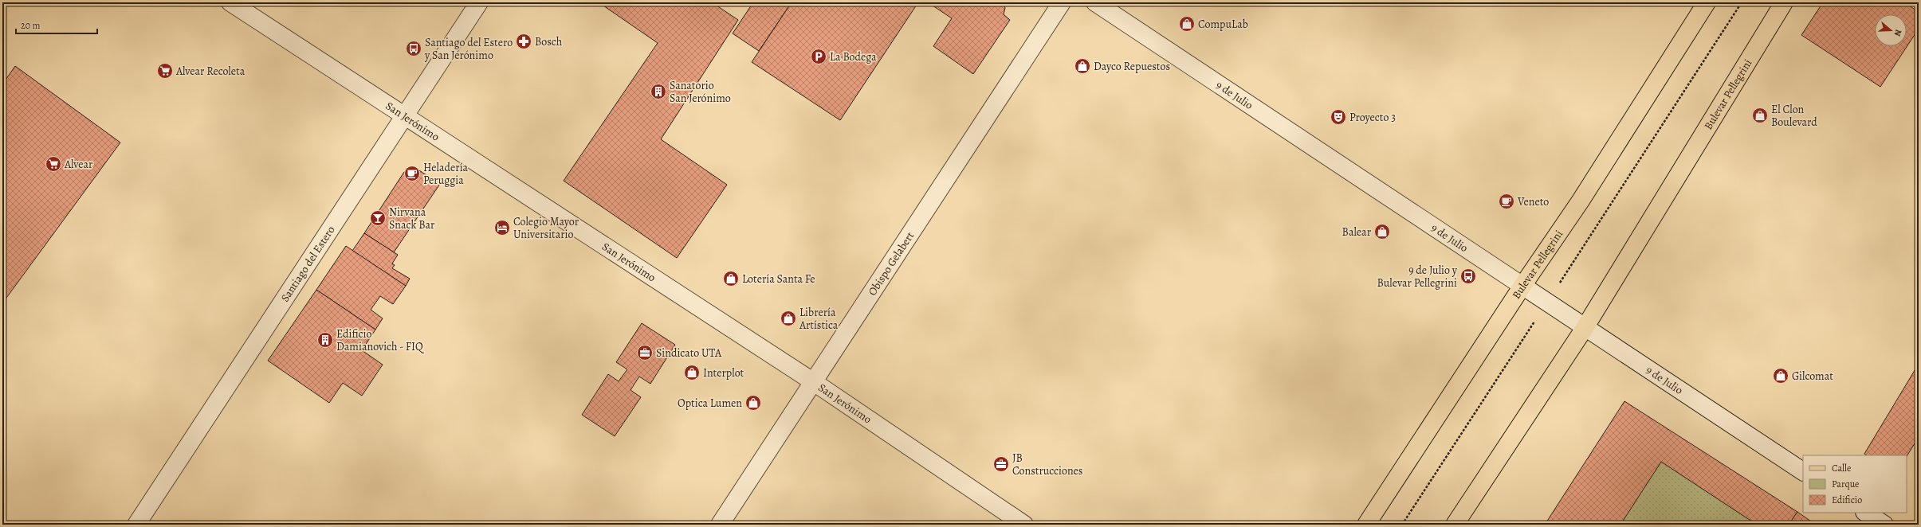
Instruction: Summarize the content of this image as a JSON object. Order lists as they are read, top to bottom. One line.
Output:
{"streets":{"main road":["Bulevar Pellegrini"],"street":["9 de Julio","San Jerónimo","Santiago del Estero","Obispo Gelabert"]},"crossings":[["9 de Julio","Bulevar Pellegrini"],["San Jerónimo","Santiago del Estero"],["San Jerónimo","Obispo Gelabert"]],"places":{"shop":["CompuLab","Dayco Repuestos","El Clon Boulevard","Balear","Lotería Santa Fe","Librería Artística","Interplot","Gilcomat","Optica Lumen"],"pharmacy":["Bosch"],"bus stop":["Santiago del Estero y San Jerónimo","9 de Julio y Bulevar Pellegrini"],"parking":["La Bodega"],"supermarket":["Alvear Recoleta","Alvear"],"building":["Sanatorio San Jerónimo","Edificio Damianovich - FIQ"],"theatre":["Proyecto 3"],"cafe":["Heladería Peruggia","Veneto"],"bar":["Nirvana Snack Bar"],"hotel":["Colegio Mayor Universitario"],"office":["Sindicato UTA","JB Construcciones"]},"legend":["Calle","Parque","Edificio"],"scale_bar":"20 m","north":"right"}
